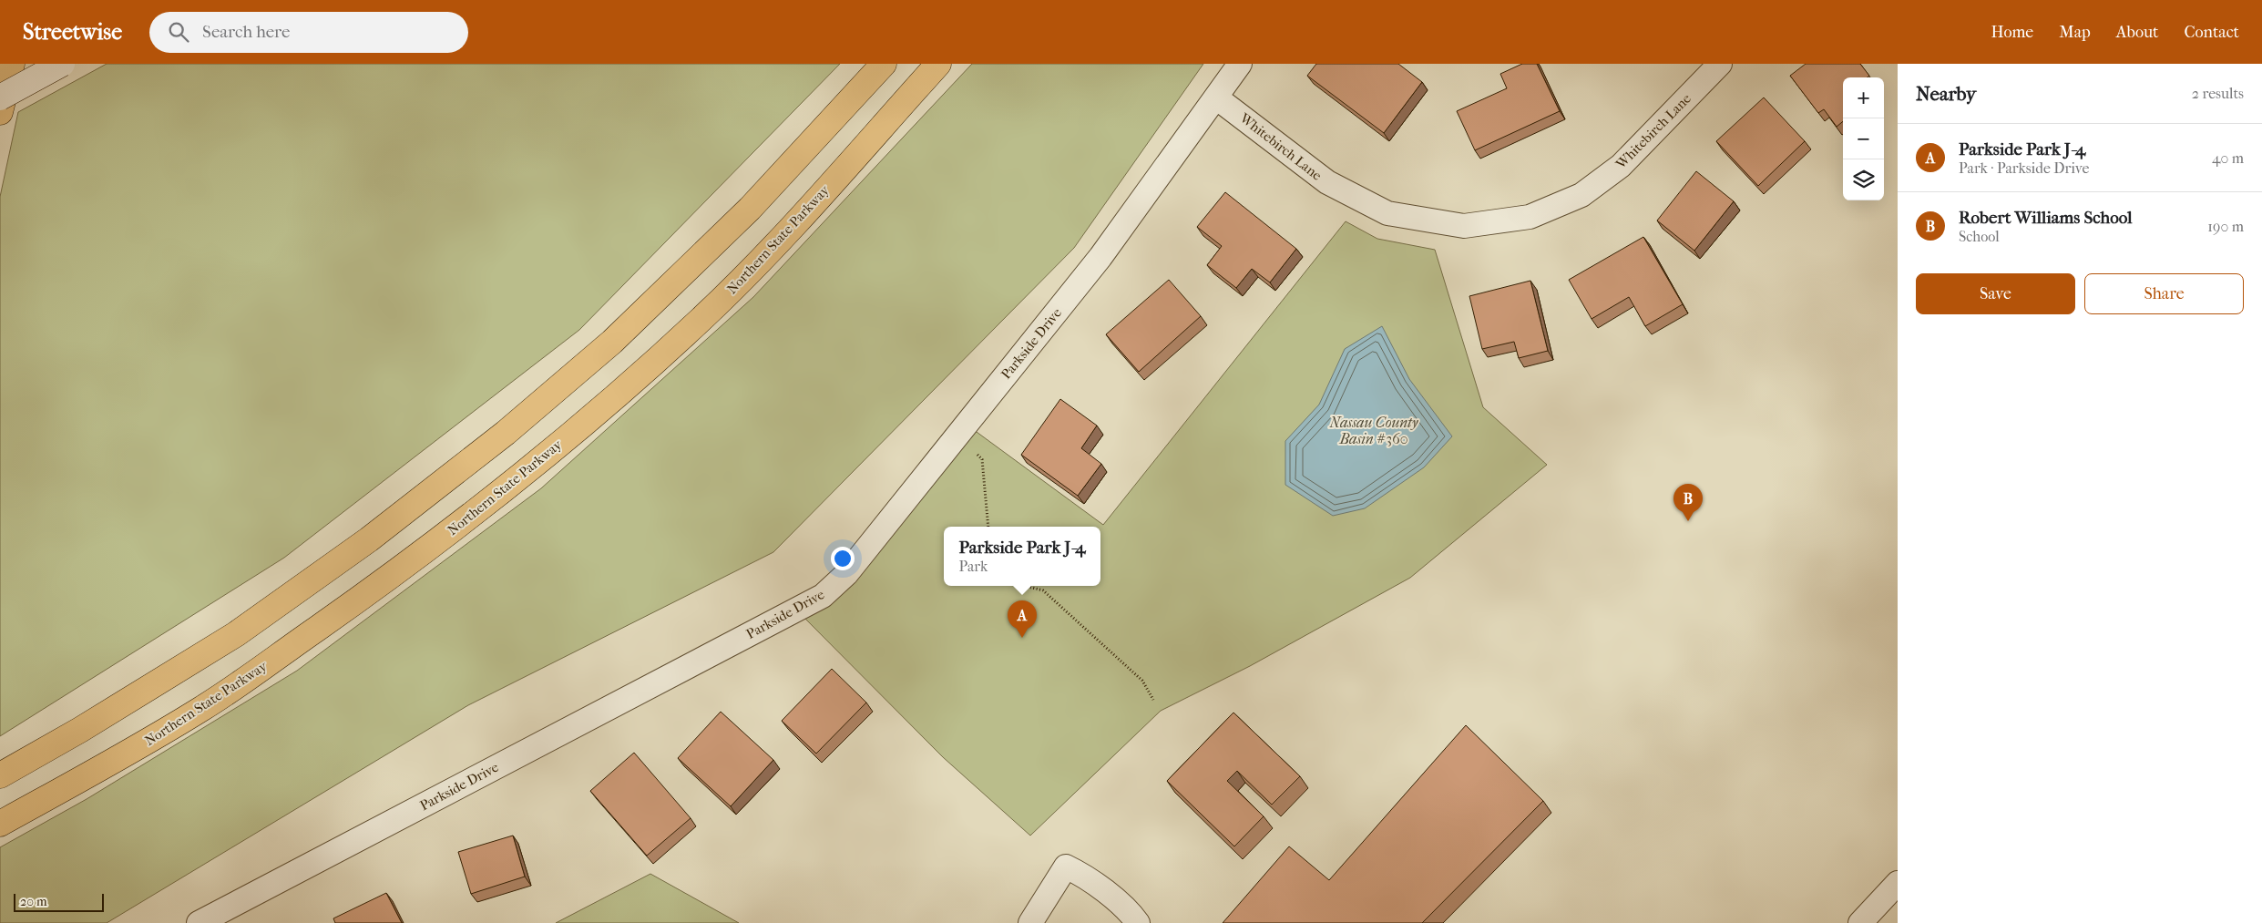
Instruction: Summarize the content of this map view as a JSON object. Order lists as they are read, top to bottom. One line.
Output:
{"streets":{"highway":["Northern State Parkway"],"street":["Whitebirch Lane","Parkside Drive"]},"crossings":[["Whitebirch Lane","Parkside Drive"]],"water":["Nassau County Basin #360"],"scale_bar":"20 m","page":{"header":"Streetwise","search":"Search here","nav":["Home","Map","About","Contact"],"heading":["Nearby","2 results"],"map_buttons":["+","−"],"list":[{"mark":"A","name":"Parkside Park J-4","note":"Park · Parkside Drive","value":"40 m"},{"mark":"B","name":"Robert Williams School","note":"School","value":"190 m"}],"buttons":["Save","Share"],"pins":["B","A"],"popup":["Parkside Park J-4","Park"],"scale":"20 m"}}
